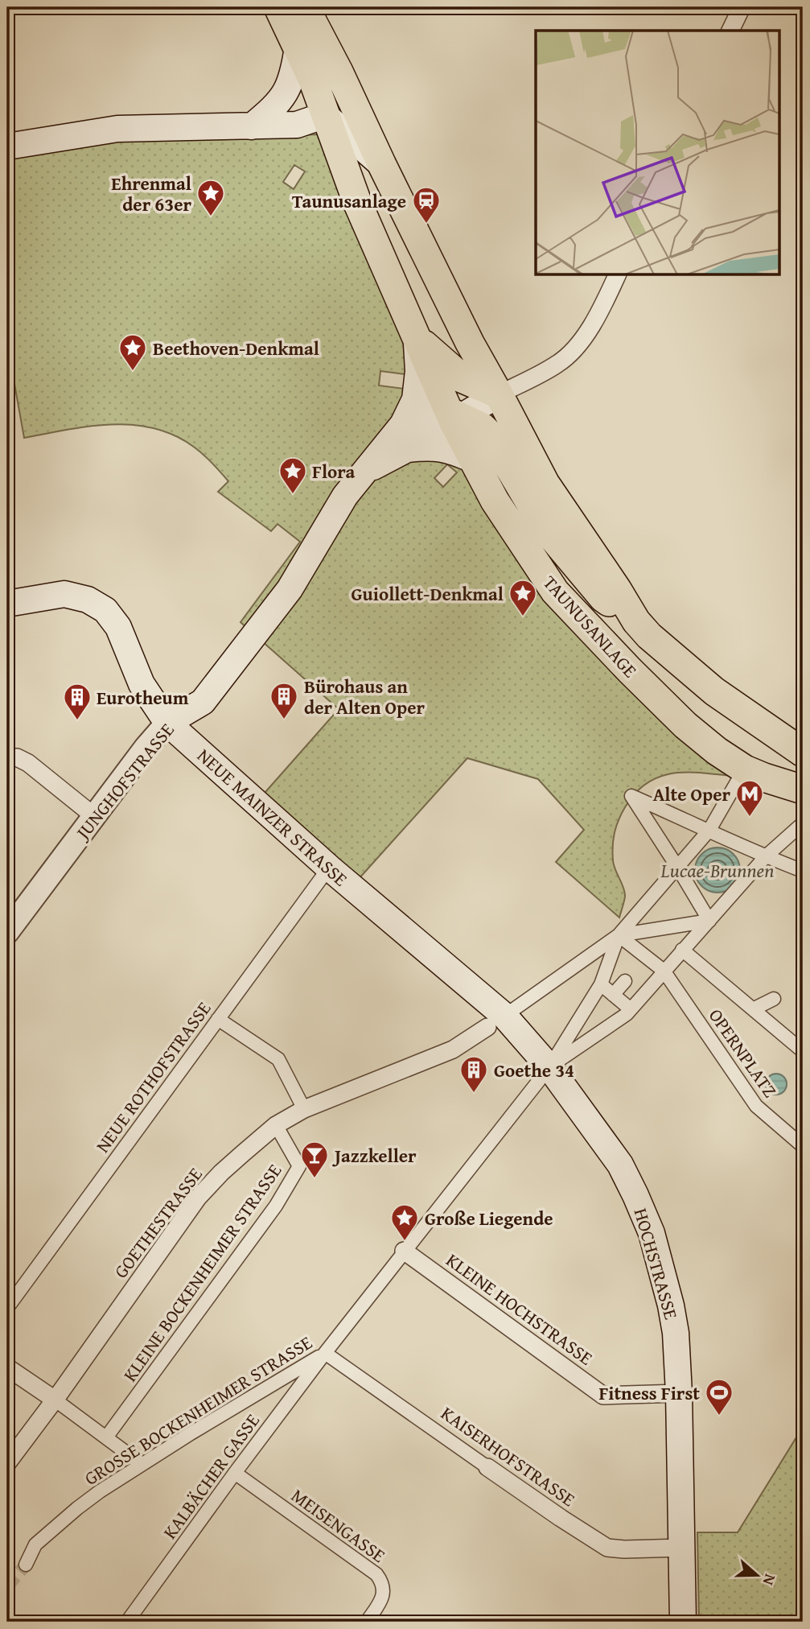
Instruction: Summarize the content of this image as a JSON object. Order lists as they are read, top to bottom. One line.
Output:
{"streets":{"main road":["TAUNUSANLAGE","JUNGHOFSTRASSE","NEUE MAINZER STRASSE","HOCHSTRASSE"],"street":["OPERNPLATZ","NEUE ROTHOFSTRASSE","GOETHESTRASSE","KLEINE BOCKENHEIMER STRASSE","KLEINE HOCHSTRASSE","GROSSE BOCKENHEIMER STRASSE","KAISERHOFSTRASSE","KALBÄCHER GASSE","MEISENGASSE"]},"crossings":[["TAUNUSANLAGE","JUNGHOFSTRASSE"],["JUNGHOFSTRASSE","NEUE MAINZER STRASSE"],["NEUE MAINZER STRASSE","NEUE ROTHOFSTRASSE"],["NEUE MAINZER STRASSE","HOCHSTRASSE"],["NEUE MAINZER STRASSE","GROSSE BOCKENHEIMER STRASSE"],["GOETHESTRASSE","KLEINE BOCKENHEIMER STRASSE"],["HOCHSTRASSE","KLEINE HOCHSTRASSE"],["HOCHSTRASSE","GROSSE BOCKENHEIMER STRASSE"],["HOCHSTRASSE","KAISERHOFSTRASSE"],["KLEINE HOCHSTRASSE","GROSSE BOCKENHEIMER STRASSE"],["GROSSE BOCKENHEIMER STRASSE","KAISERHOFSTRASSE"],["GROSSE BOCKENHEIMER STRASSE","KALBÄCHER GASSE"],["KAISERHOFSTRASSE","KALBÄCHER GASSE"],["KALBÄCHER GASSE","MEISENGASSE"]],"water":["Lucae-Brunnen"],"places":{"place":["Ehrenmal der 63er","Beethoven-Denkmal","Flora","Guiollett-Denkmal","Große Liegende"],"station":["Taunusanlage"],"building":["Bürohaus an der Alten Oper","Eurotheum","Goethe 34"],"metro station":["Alte Oper"],"bar":["Jazzkeller"],"sports":["Fitness First"]},"north":"right"}
